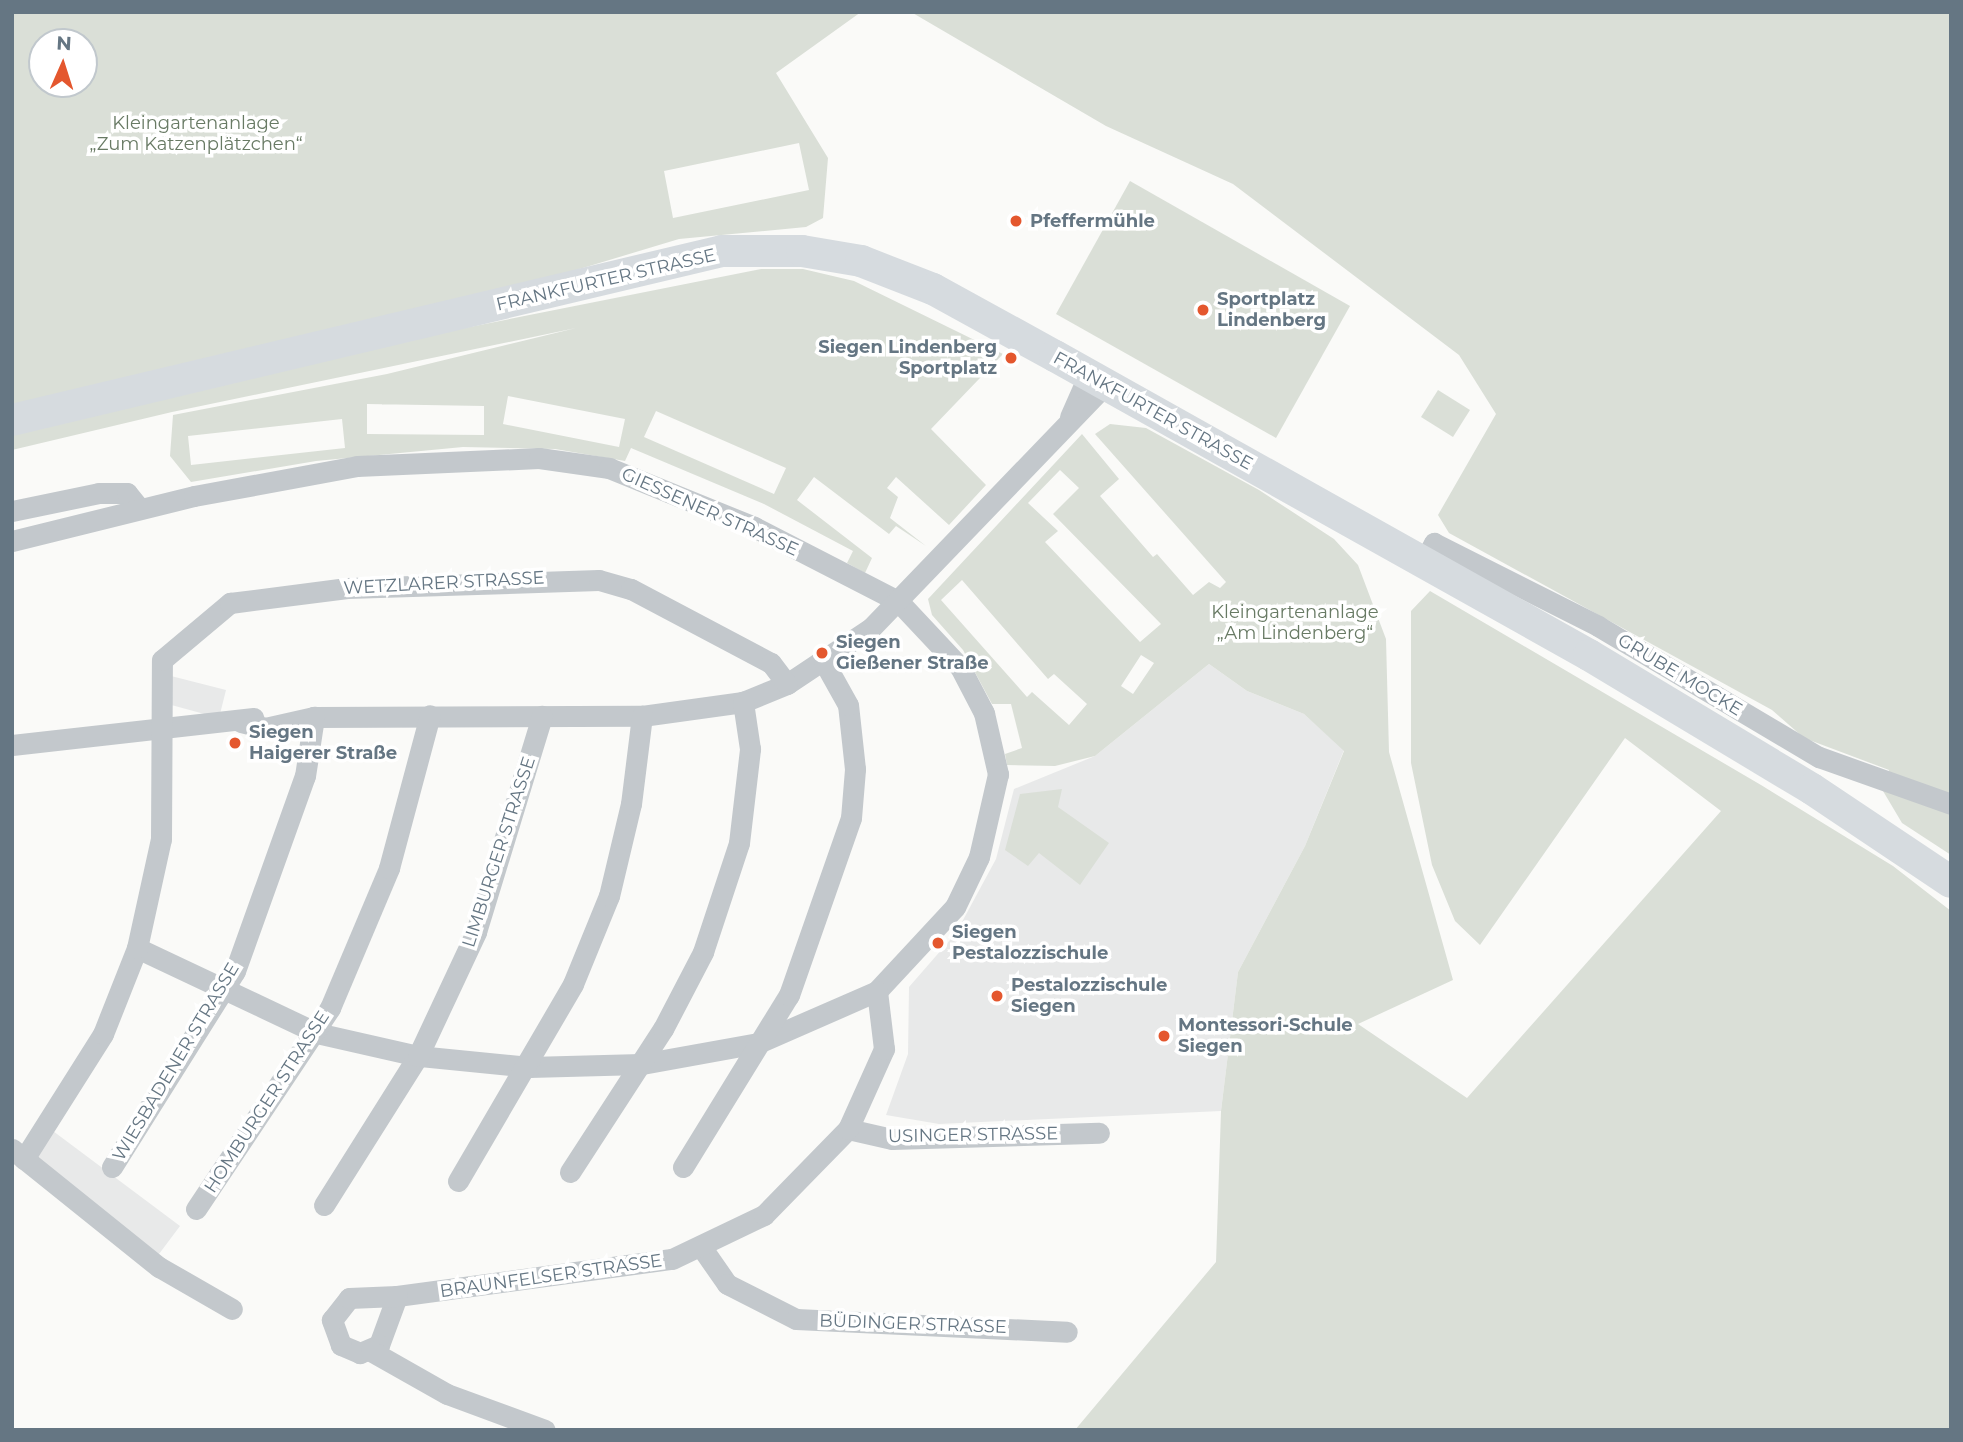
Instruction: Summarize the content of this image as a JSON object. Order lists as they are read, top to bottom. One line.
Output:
{"streets":{"main road":["FRANKFURTER STRASSE"],"street":["GIESSENER STRASSE","WETZLARER STRASSE","GRUBE MOCKE","LIMBURGER STRASSE","WIESBADENER STRASSE","HOMBURGER STRASSE","USINGER STRASSE","BRAUNFELSER STRASSE","BÜDINGER STRASSE"]},"crossings":[["FRANKFURTER STRASSE","GRUBE MOCKE"],["USINGER STRASSE","BRAUNFELSER STRASSE"],["BRAUNFELSER STRASSE","BÜDINGER STRASSE"]],"parks":["Kleingartenanlage „Zum Katzenplätzchen“","Kleingartenanlage „Am Lindenberg“"],"places":["Pfeffermühle","Sportplatz Lindenberg","Siegen Lindenberg Sportplatz","Siegen Gießener Straße","Siegen Haigerer Straße","Siegen Pestalozzischule","Pestalozzischule Siegen","Montessori-Schule Siegen"],"north":"top"}
